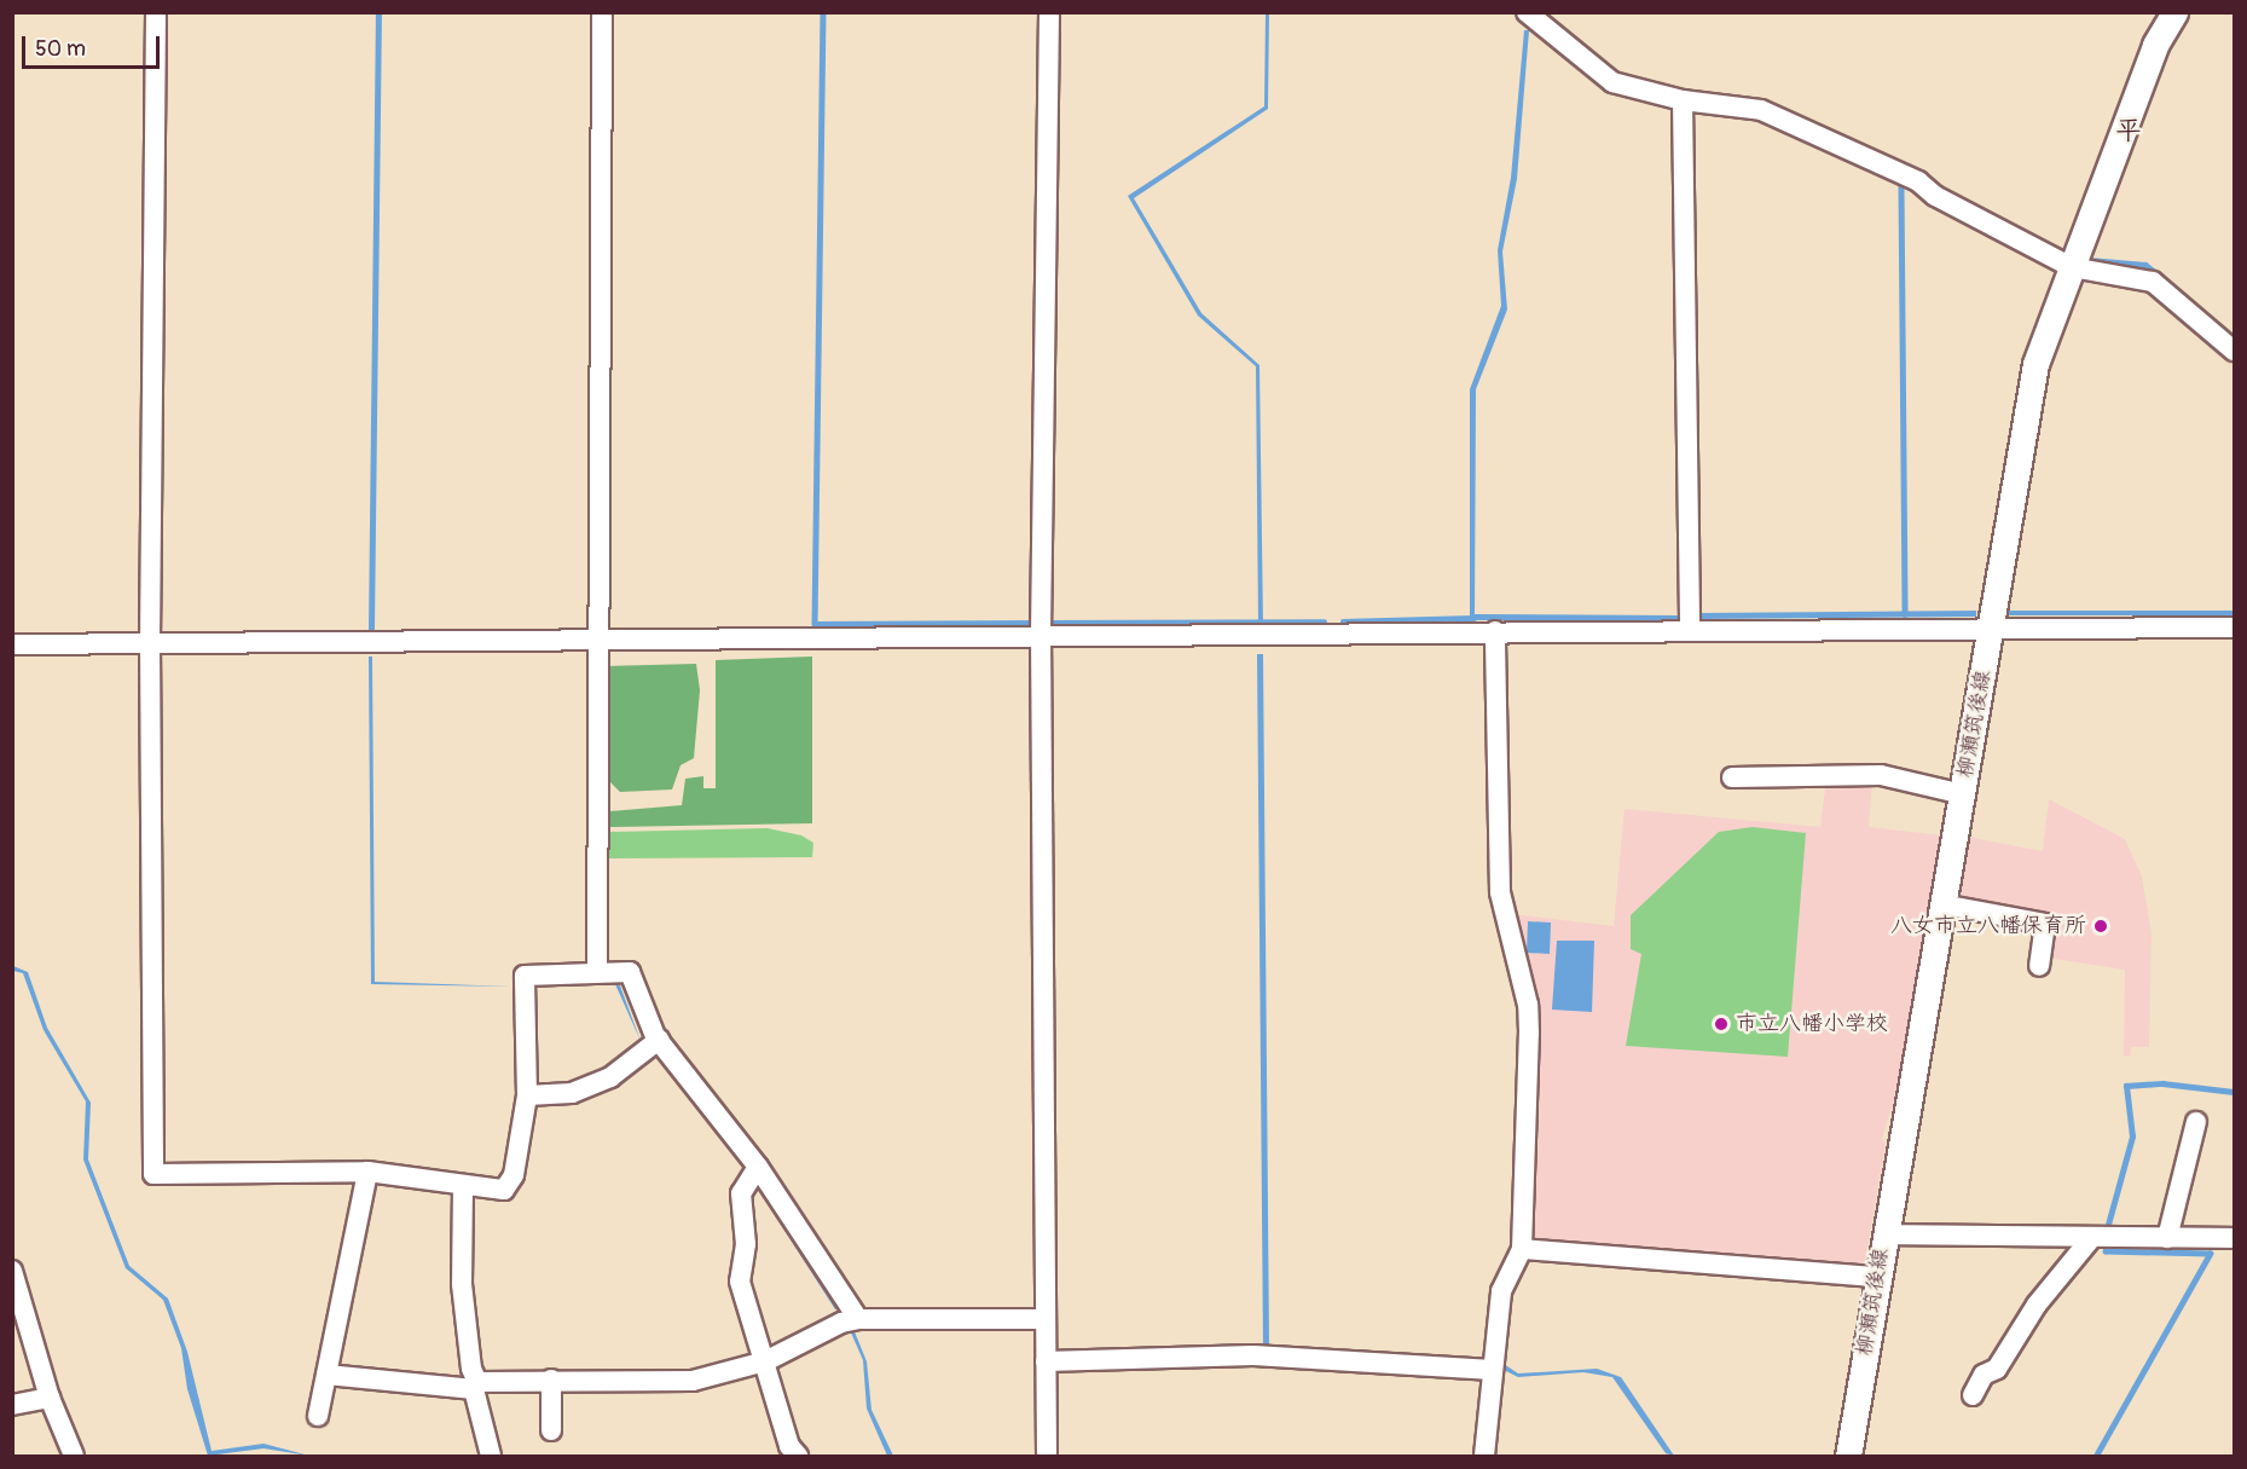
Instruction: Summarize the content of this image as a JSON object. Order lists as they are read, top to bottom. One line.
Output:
{"streets":{"main road":["柳瀬筑後線"]},"districts":["平"],"places":["八女市立八幡保育所","市立八幡小学校"],"scale_bar":"50 m"}
